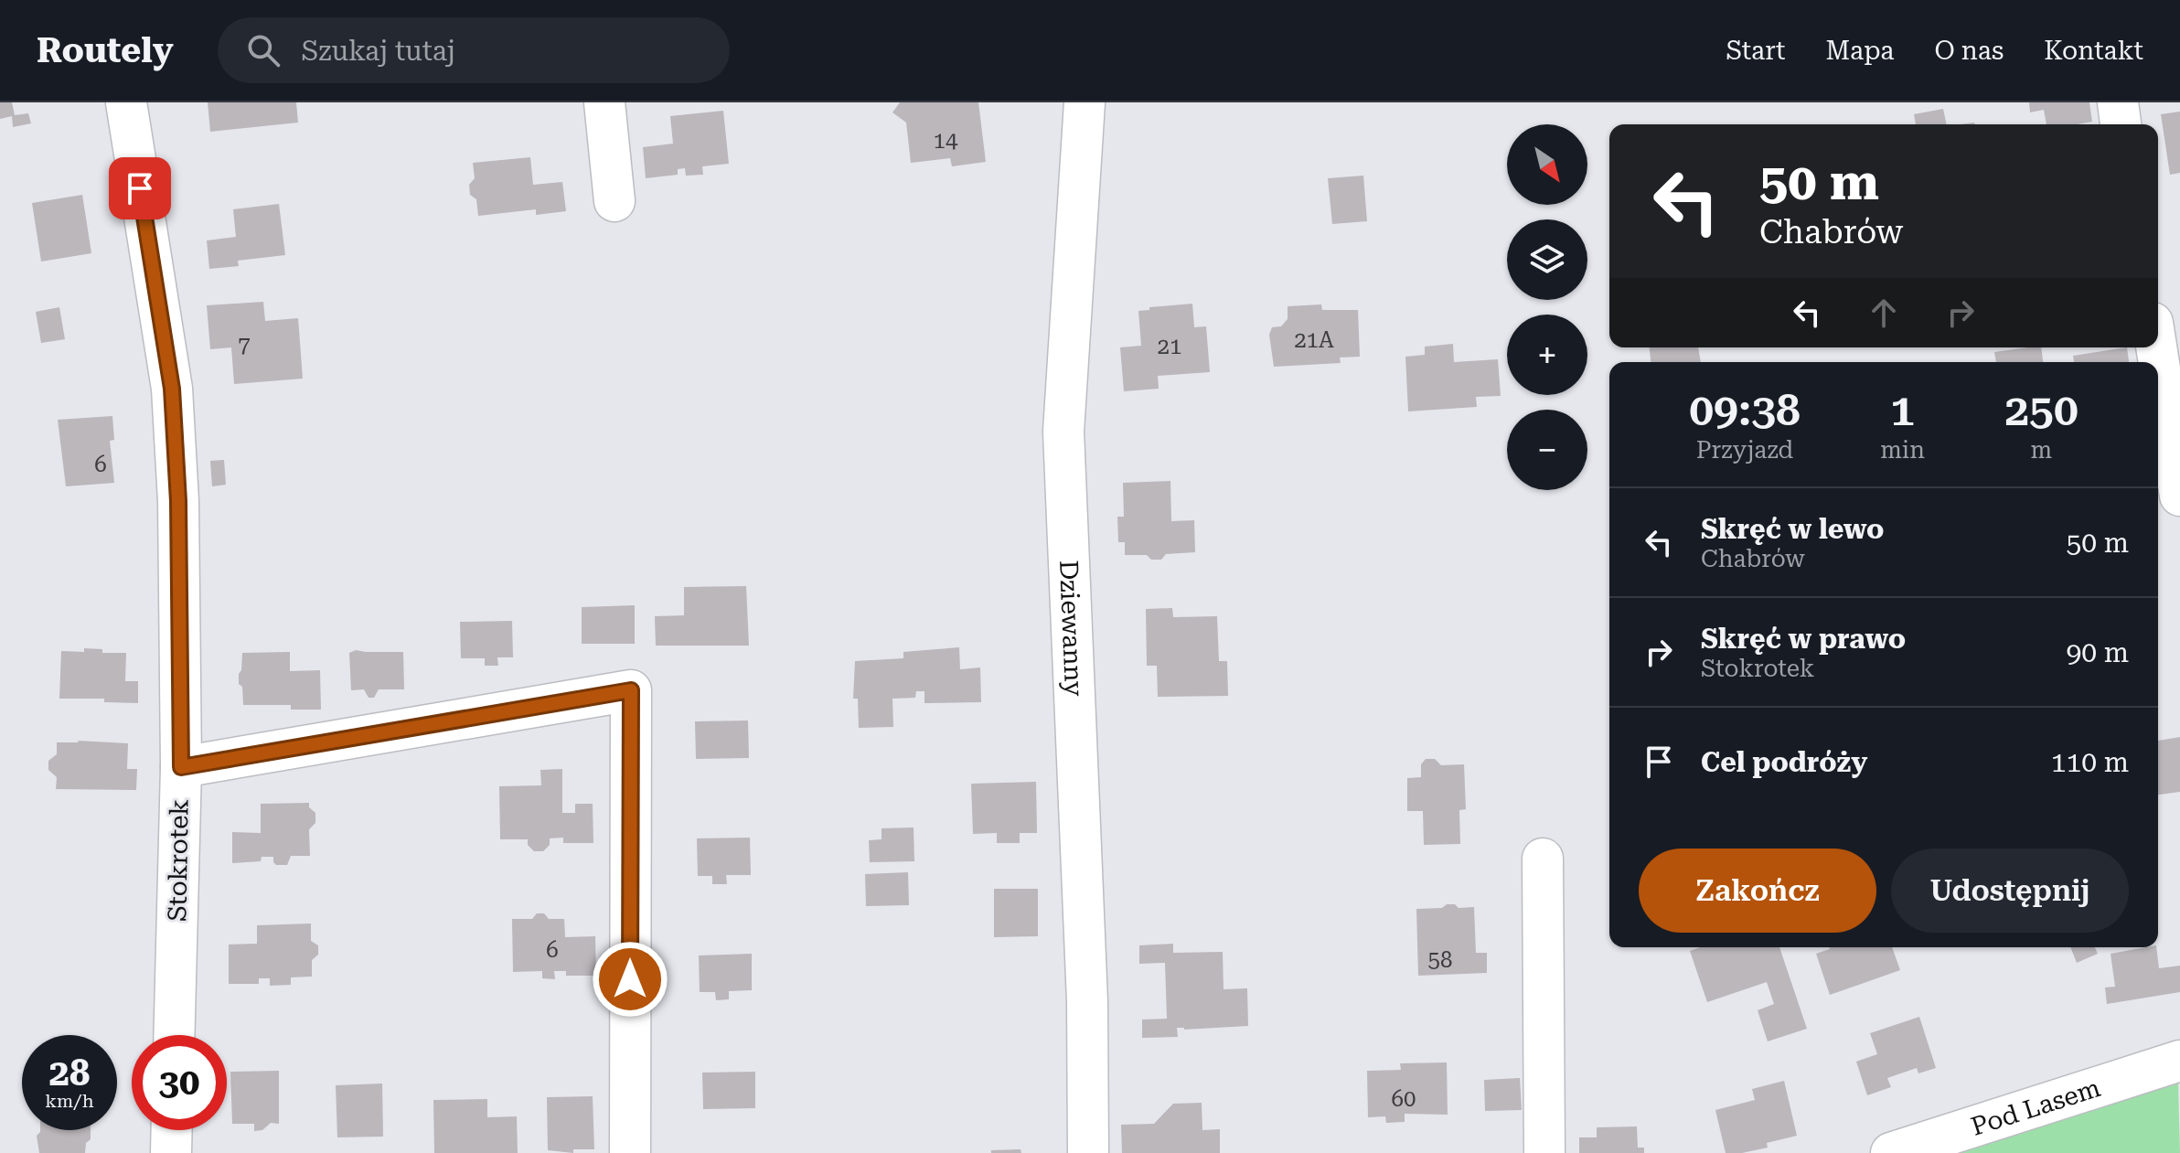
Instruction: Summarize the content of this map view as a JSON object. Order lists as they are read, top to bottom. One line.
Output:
{"streets":{"street":["Dziewanny","Stokrotek","Pod Lasem"]},"house_numbers":["14","21A","7","21","6","6","58","60"],"north":"bottom right","page":{"header":"Routely","search":"Szukaj tutaj","nav":["Start","Mapa","O nas","Kontakt"],"map_buttons":["+","−"],"turn":["50 m","Chabrów"],"eta":["09:38","Przyjazd","1","min","250","m"],"list":[{"name":"Skręć w lewo","note":"Chabrów","value":"50 m"},{"name":"Skręć w prawo","note":"Stokrotek","value":"90 m"},{"name":"Cel podróży","value":"110 m"}],"buttons":["Zakończ","Udostępnij"],"speed":"28 km/h","limit":"30"}}
